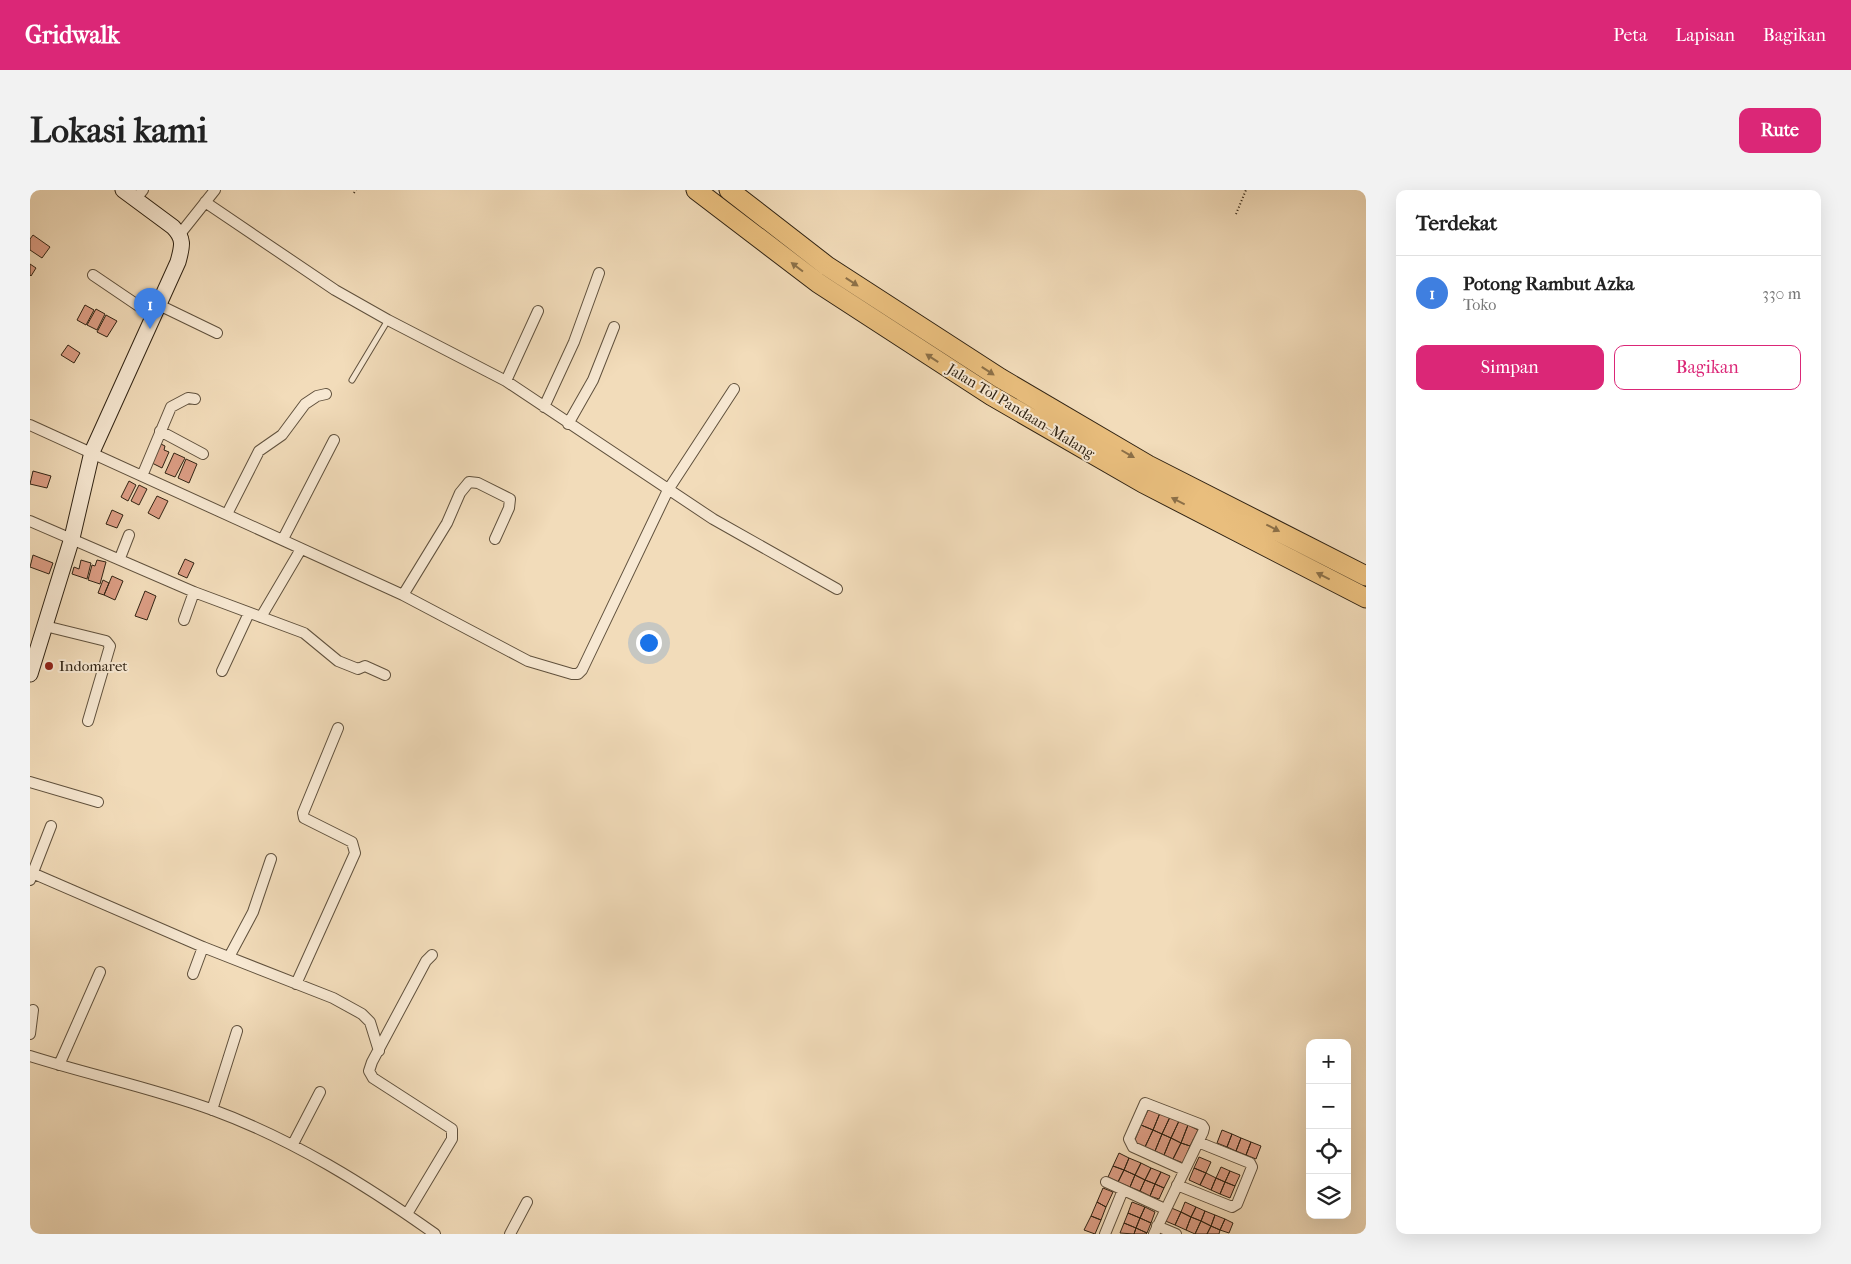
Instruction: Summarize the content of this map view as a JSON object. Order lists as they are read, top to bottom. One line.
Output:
{"streets":{"highway":["Jalan Tol Pandaan–Malang"]},"places":["Indomaret"],"page":{"header":"Gridwalk","nav":["Peta","Lapisan","Bagikan"],"buttons":["Rute",["Simpan","Bagikan"]],"title":"Lokasi kami","heading":"Terdekat","list":[{"mark":"1","name":"Potong Rambut Azka","note":"Toko","value":"330 m"}],"pins":"1","map_buttons":["+","−"]}}
